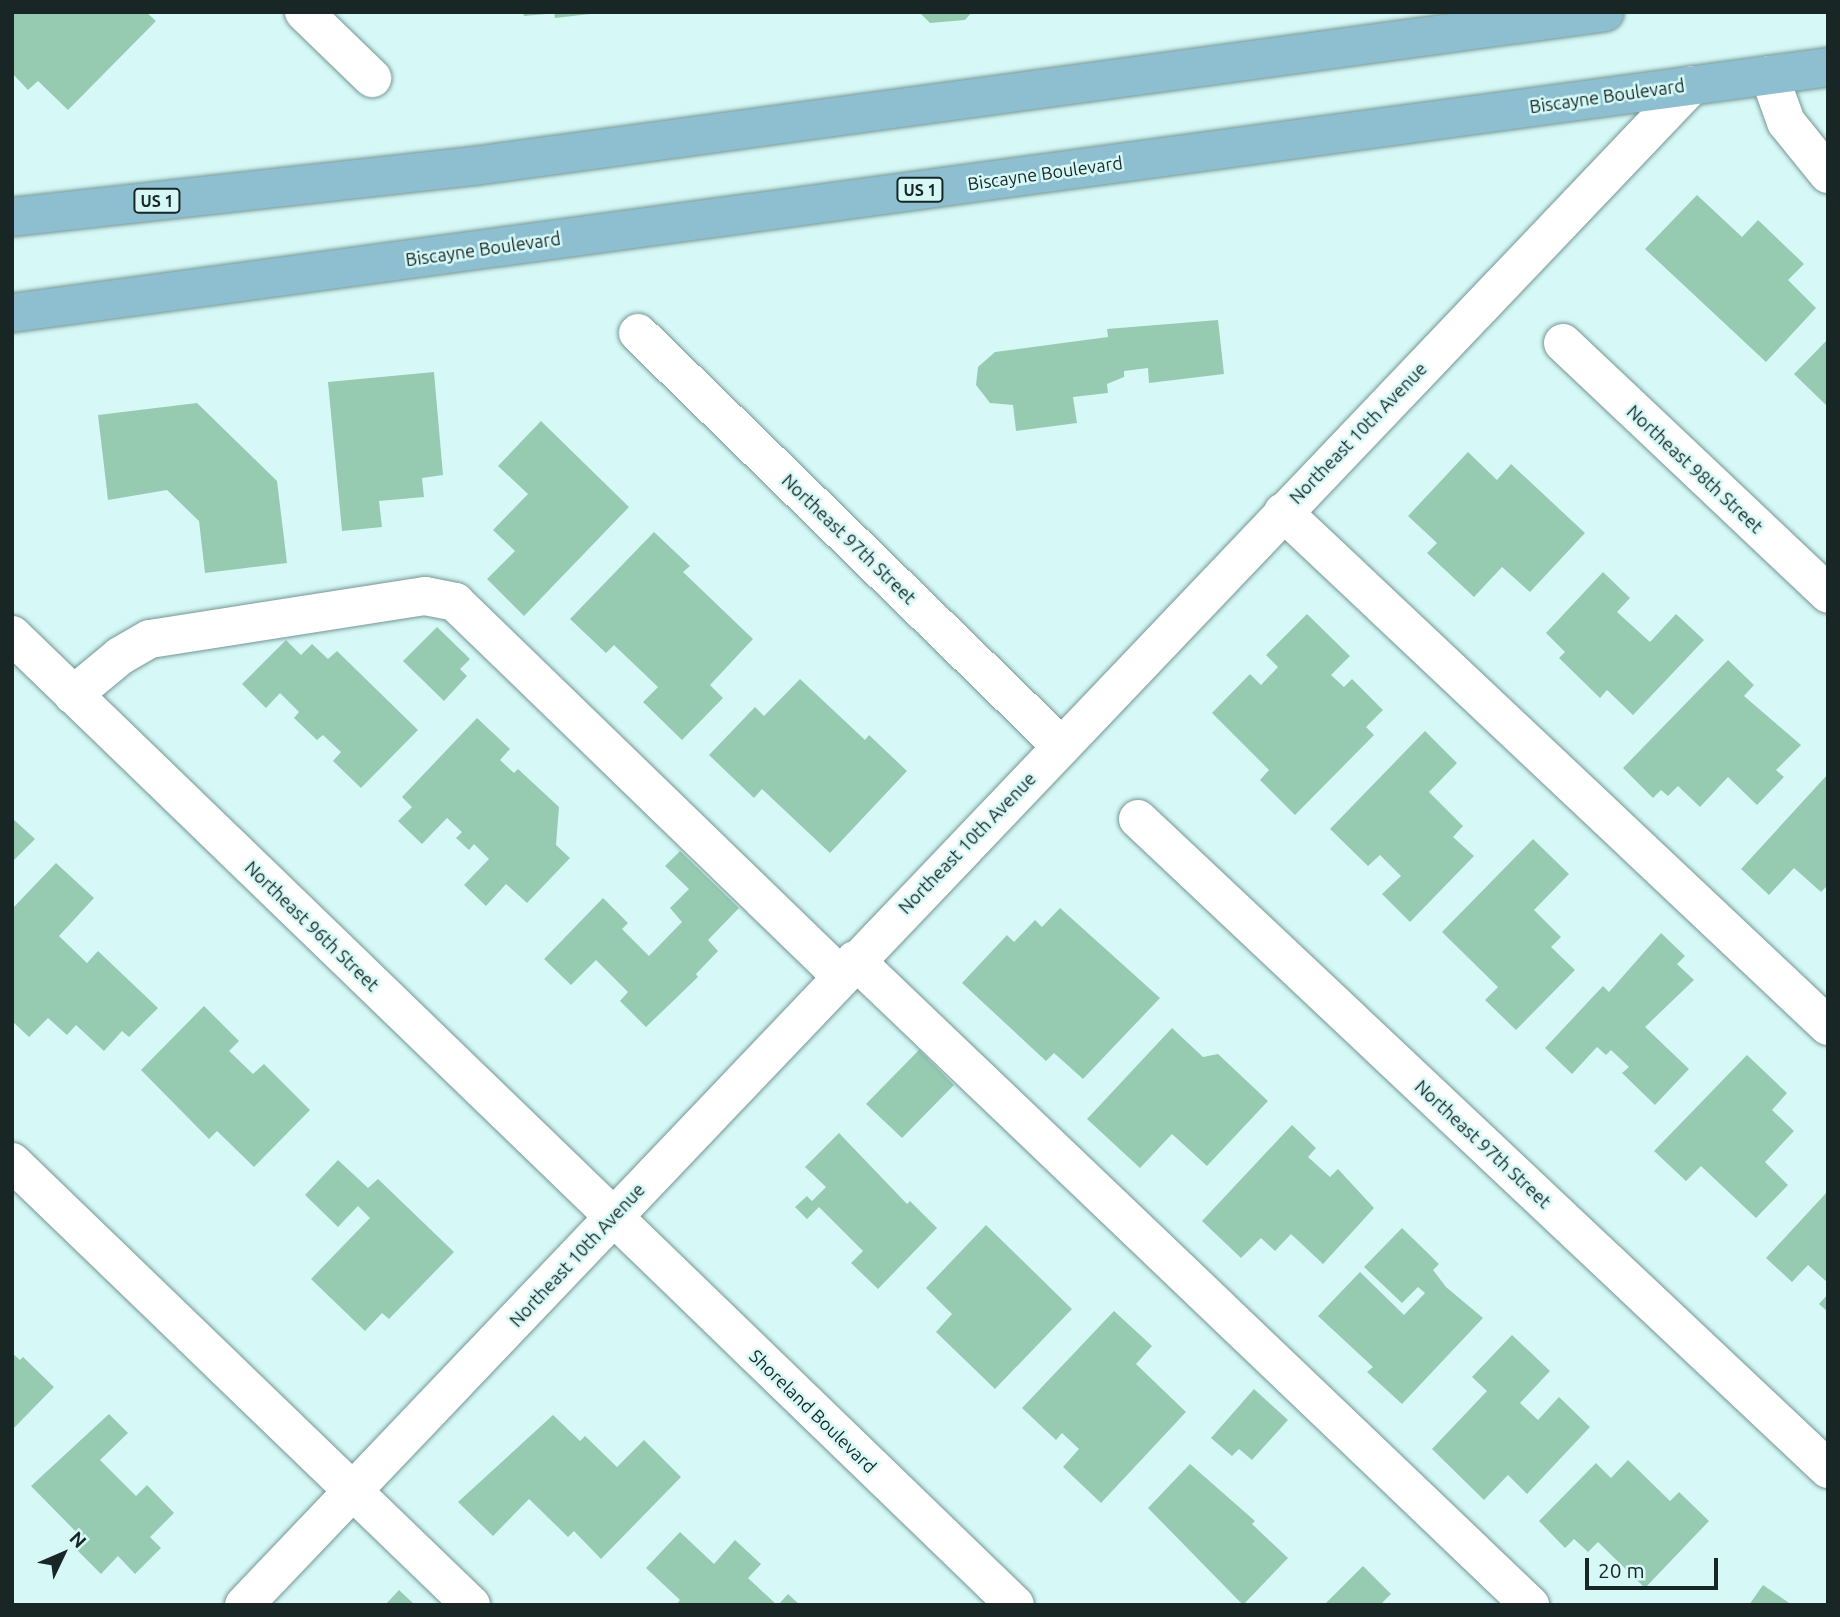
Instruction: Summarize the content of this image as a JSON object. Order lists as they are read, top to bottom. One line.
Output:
{"streets":{"main road":["Biscayne Boulevard","US 1"],"street":["Northeast 10th Avenue","Northeast 98th Street","Northeast 97th Street","Northeast 96th Street","Shoreland Boulevard"]},"crossings":[["Biscayne Boulevard","Northeast 10th Avenue"],["Northeast 10th Avenue","Northeast 97th Street"],["Northeast 10th Avenue","Northeast 96th Street"],["Northeast 10th Avenue","Shoreland Boulevard"],["Northeast 96th Street","Shoreland Boulevard"]],"scale_bar":"20 m","north":"top right"}
